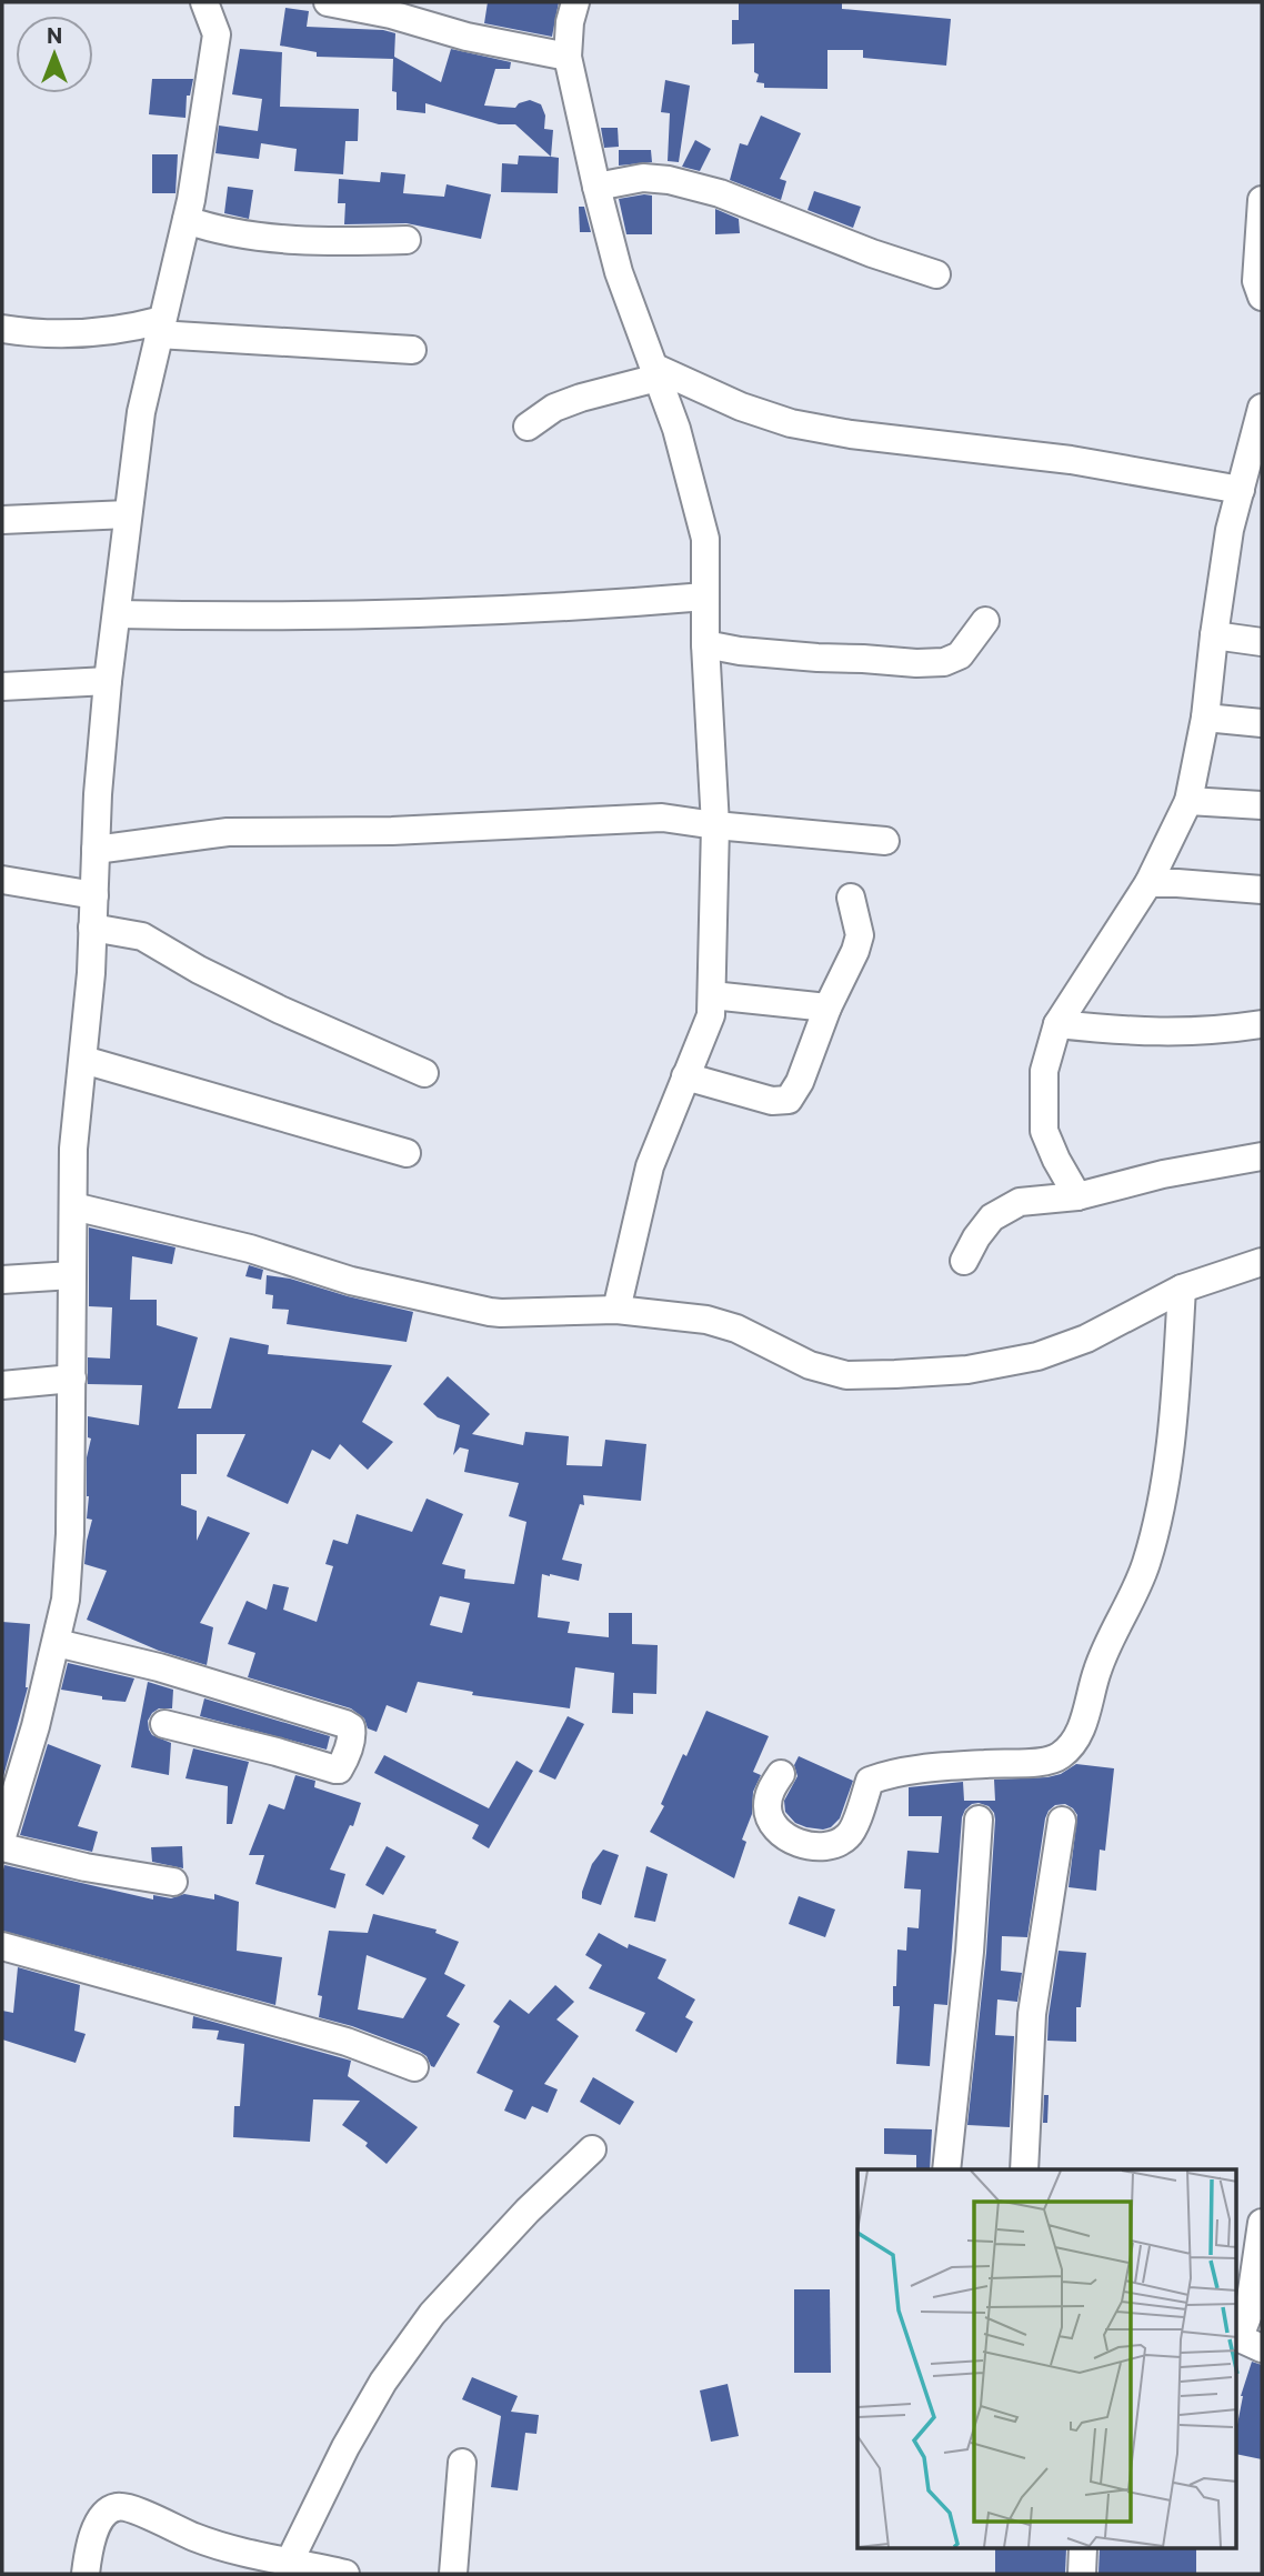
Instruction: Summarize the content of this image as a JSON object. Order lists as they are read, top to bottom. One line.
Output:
{"north":"top"}
